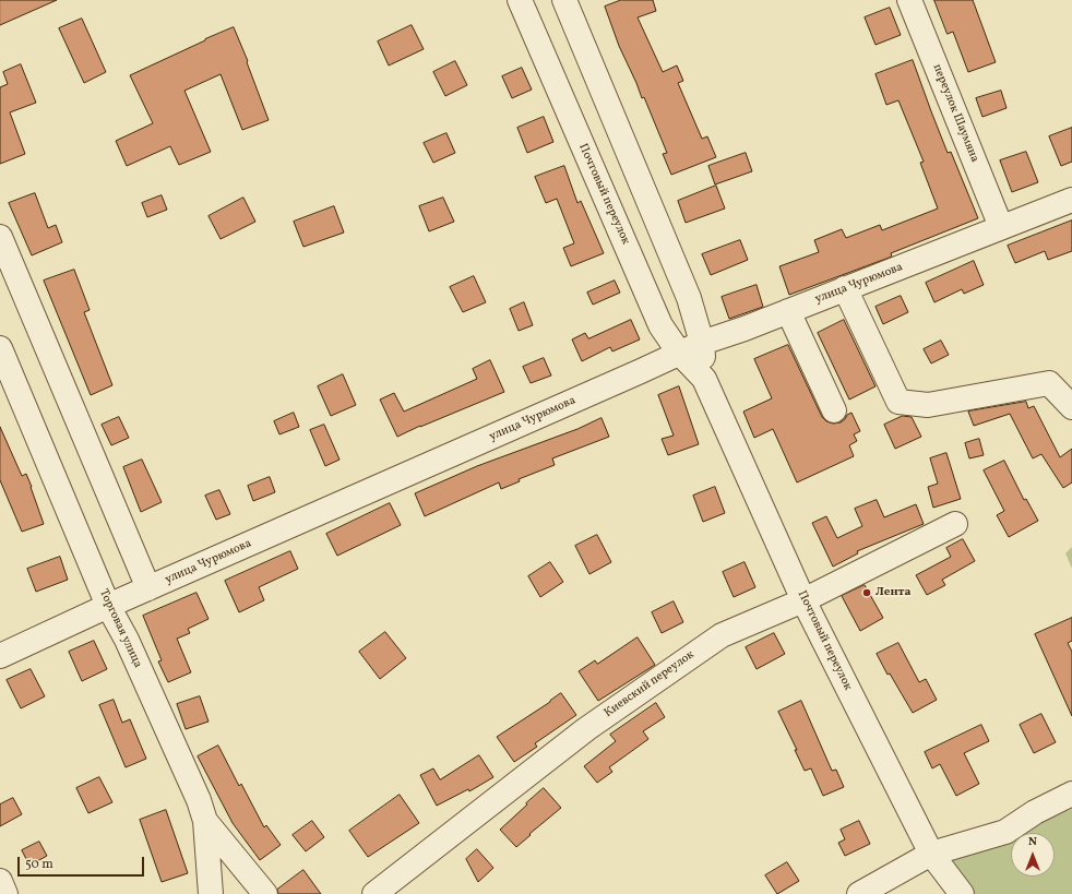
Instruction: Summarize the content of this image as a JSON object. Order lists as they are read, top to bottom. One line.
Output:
{"streets":{"street":["переулок Шаумяна","Почтовый переулок","улица Чурюмова","Торговая улица","Киевский переулок"]},"crossings":[["переулок Шаумяна","улица Чурюмова"],["Почтовый переулок","улица Чурюмова"],["Почтовый переулок","Киевский переулок"],["улица Чурюмова","Торговая улица"]],"places":["Лента"],"scale_bar":"50 m","north":"top"}
